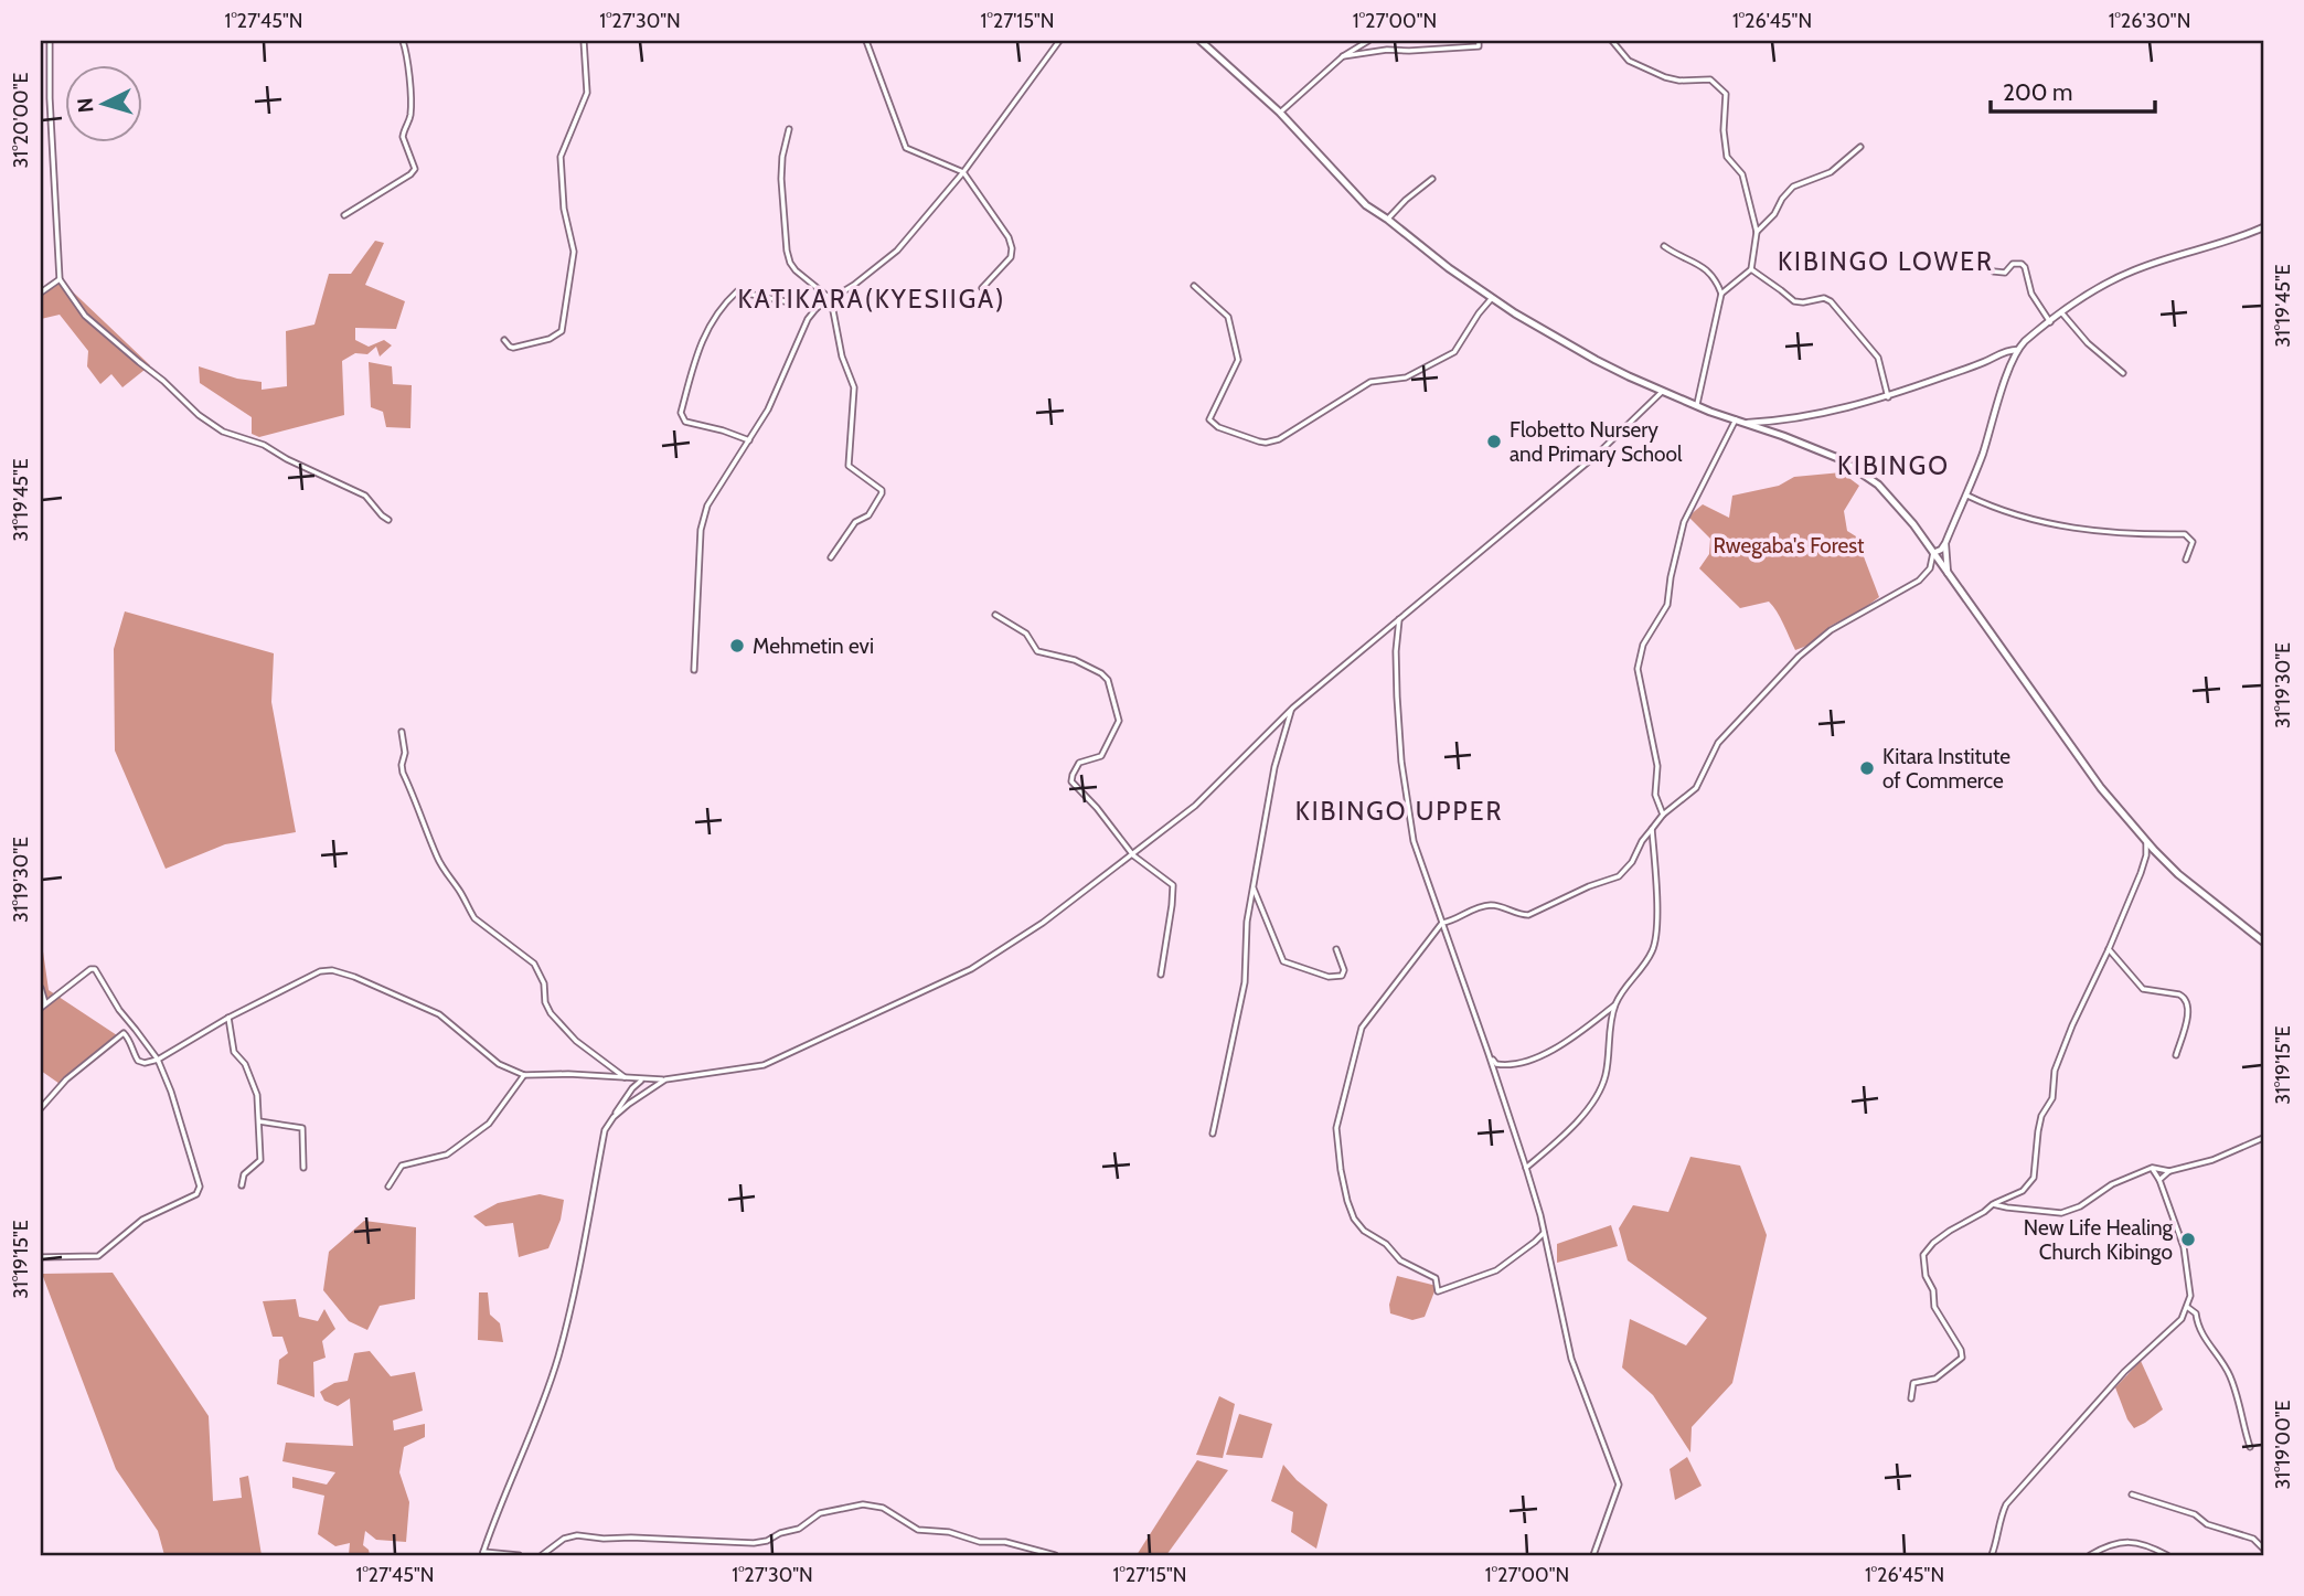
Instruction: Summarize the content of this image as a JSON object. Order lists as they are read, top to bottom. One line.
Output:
{"districts":["KIBINGO LOWER","KATIKARA(KYESIIGA)","KIBINGO","KIBINGO UPPER"],"parks":["Rwegaba's Forest"],"places":["Flobetto Nursery and Primary School","Mehmetin evi","Kitara Institute of Commerce","New Life Healing Church Kibingo"],"scale_bar":"200 m","north":"left","coordinates":["1°27'45\"N","1°27'30\"N","1°27'15\"N","1°27'00\"N","1°26'45\"N","1°26'30\"N","31°20'00\"E","31°19'45\"E","31°19'30\"E","31°19'15\"E","31°19'00\"E"]}
